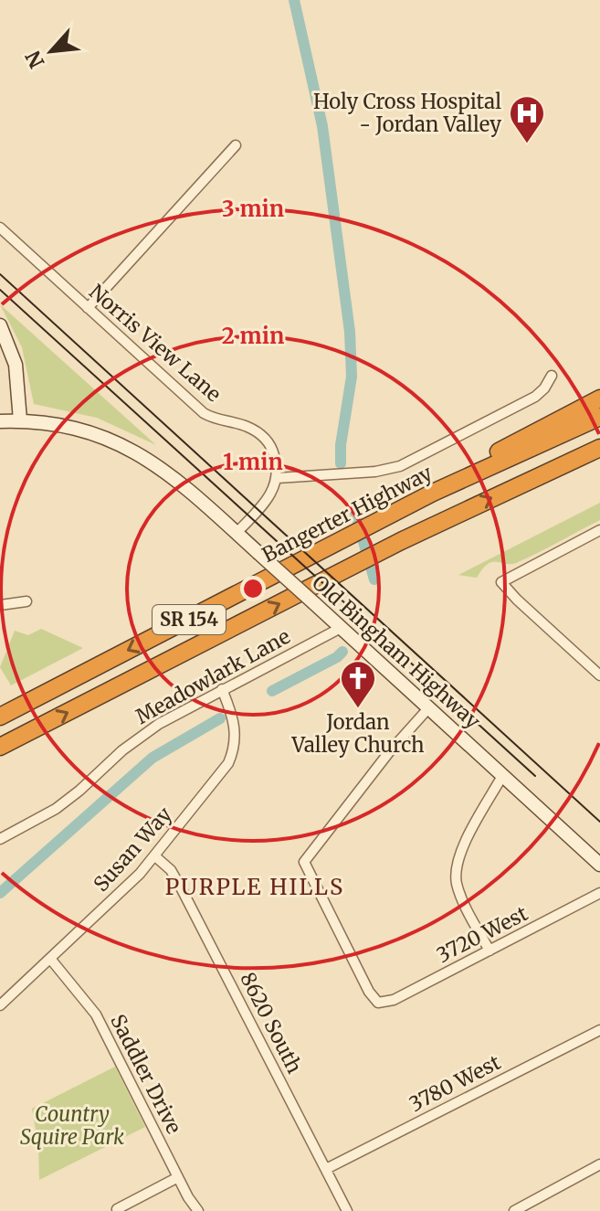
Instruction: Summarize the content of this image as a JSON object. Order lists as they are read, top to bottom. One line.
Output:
{"streets":{"highway":["Bangerter Highway","SR 154"],"street":["Norris View Lane","Old Bingham Highway","Meadowlark Lane","Susan Way","3720 West","8620 South","Saddler Drive","3780 West"]},"crossings":[["Old Bingham Highway","Meadowlark Lane"],["Old Bingham Highway","3720 West"],["Meadowlark Lane","Susan Way"],["Susan Way","8620 South"],["Susan Way","Saddler Drive"],["8620 South","3780 West"]],"districts":["PURPLE HILLS"],"parks":["Country Squire Park"],"places":{"hospital":["Holy Cross Hospital - Jordan Valley"],"church":["Jordan Valley Church"]},"north":"bottom left","rings":["3 min","2 min","1 min"]}
